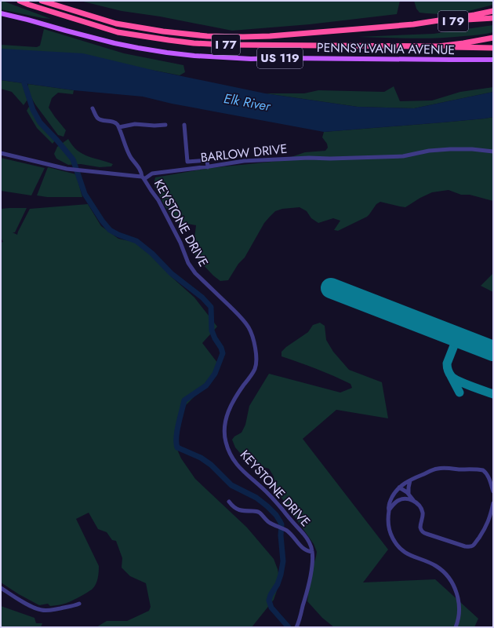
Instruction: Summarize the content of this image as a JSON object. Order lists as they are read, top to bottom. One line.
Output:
{"streets":{"highway":["I 79","I 77"],"main road":["PENNSYLVANIA AVENUE","US 119"],"street":["BARLOW DRIVE","KEYSTONE DRIVE"]},"crossings":[["I 79","I 77"],["BARLOW DRIVE","KEYSTONE DRIVE"]],"water":["Elk River"]}
